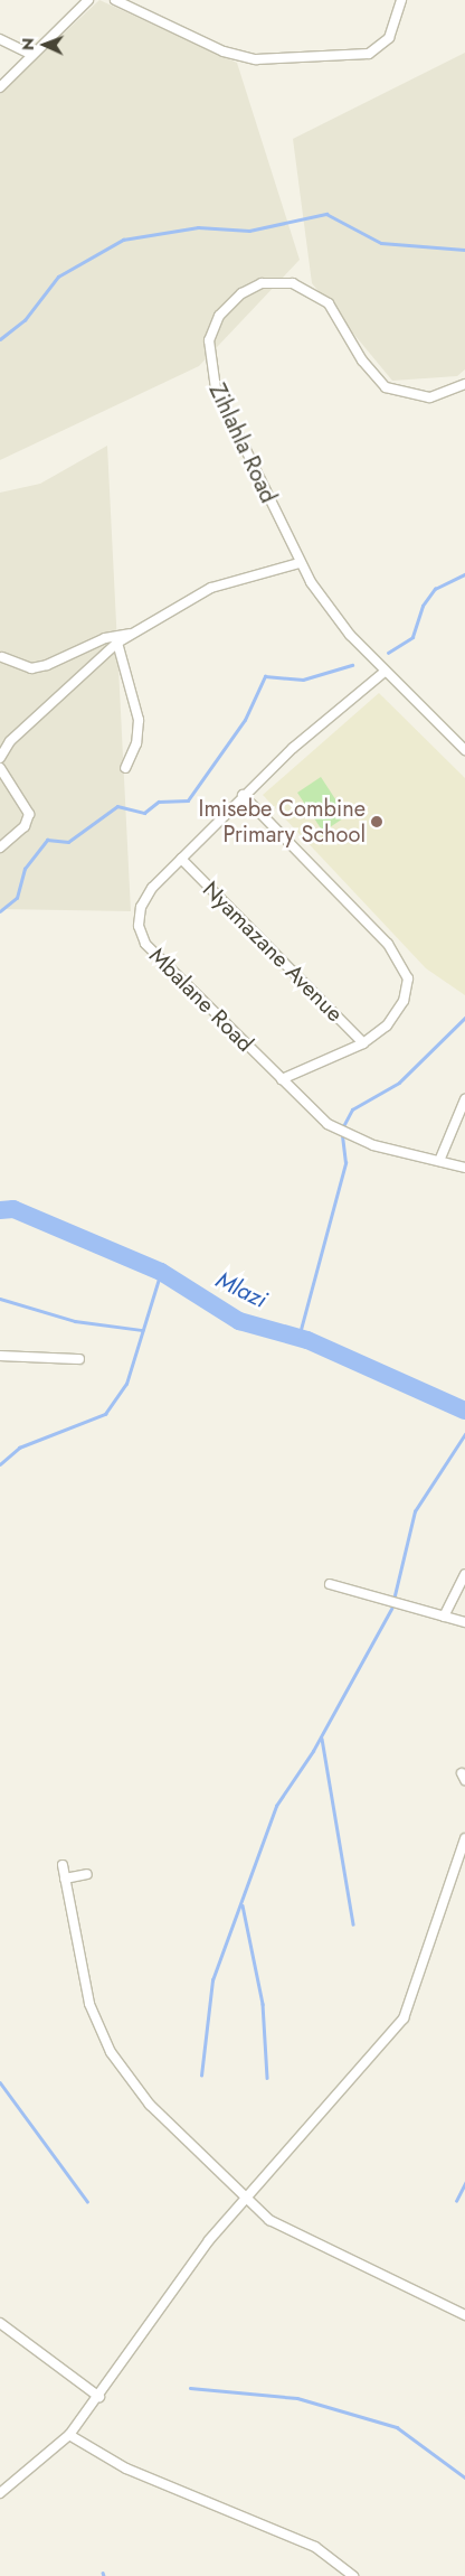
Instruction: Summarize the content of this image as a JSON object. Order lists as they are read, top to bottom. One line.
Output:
{"streets":{"street":["Zihlahla Road","Nyamazane Avenue","Mbalane Road"]},"crossings":[["Zihlahla Road","Mbalane Road"],["Nyamazane Avenue","Mbalane Road"]],"water":["Mlazi"],"places":["Imisebe Combine Primary School"],"north":"left"}
